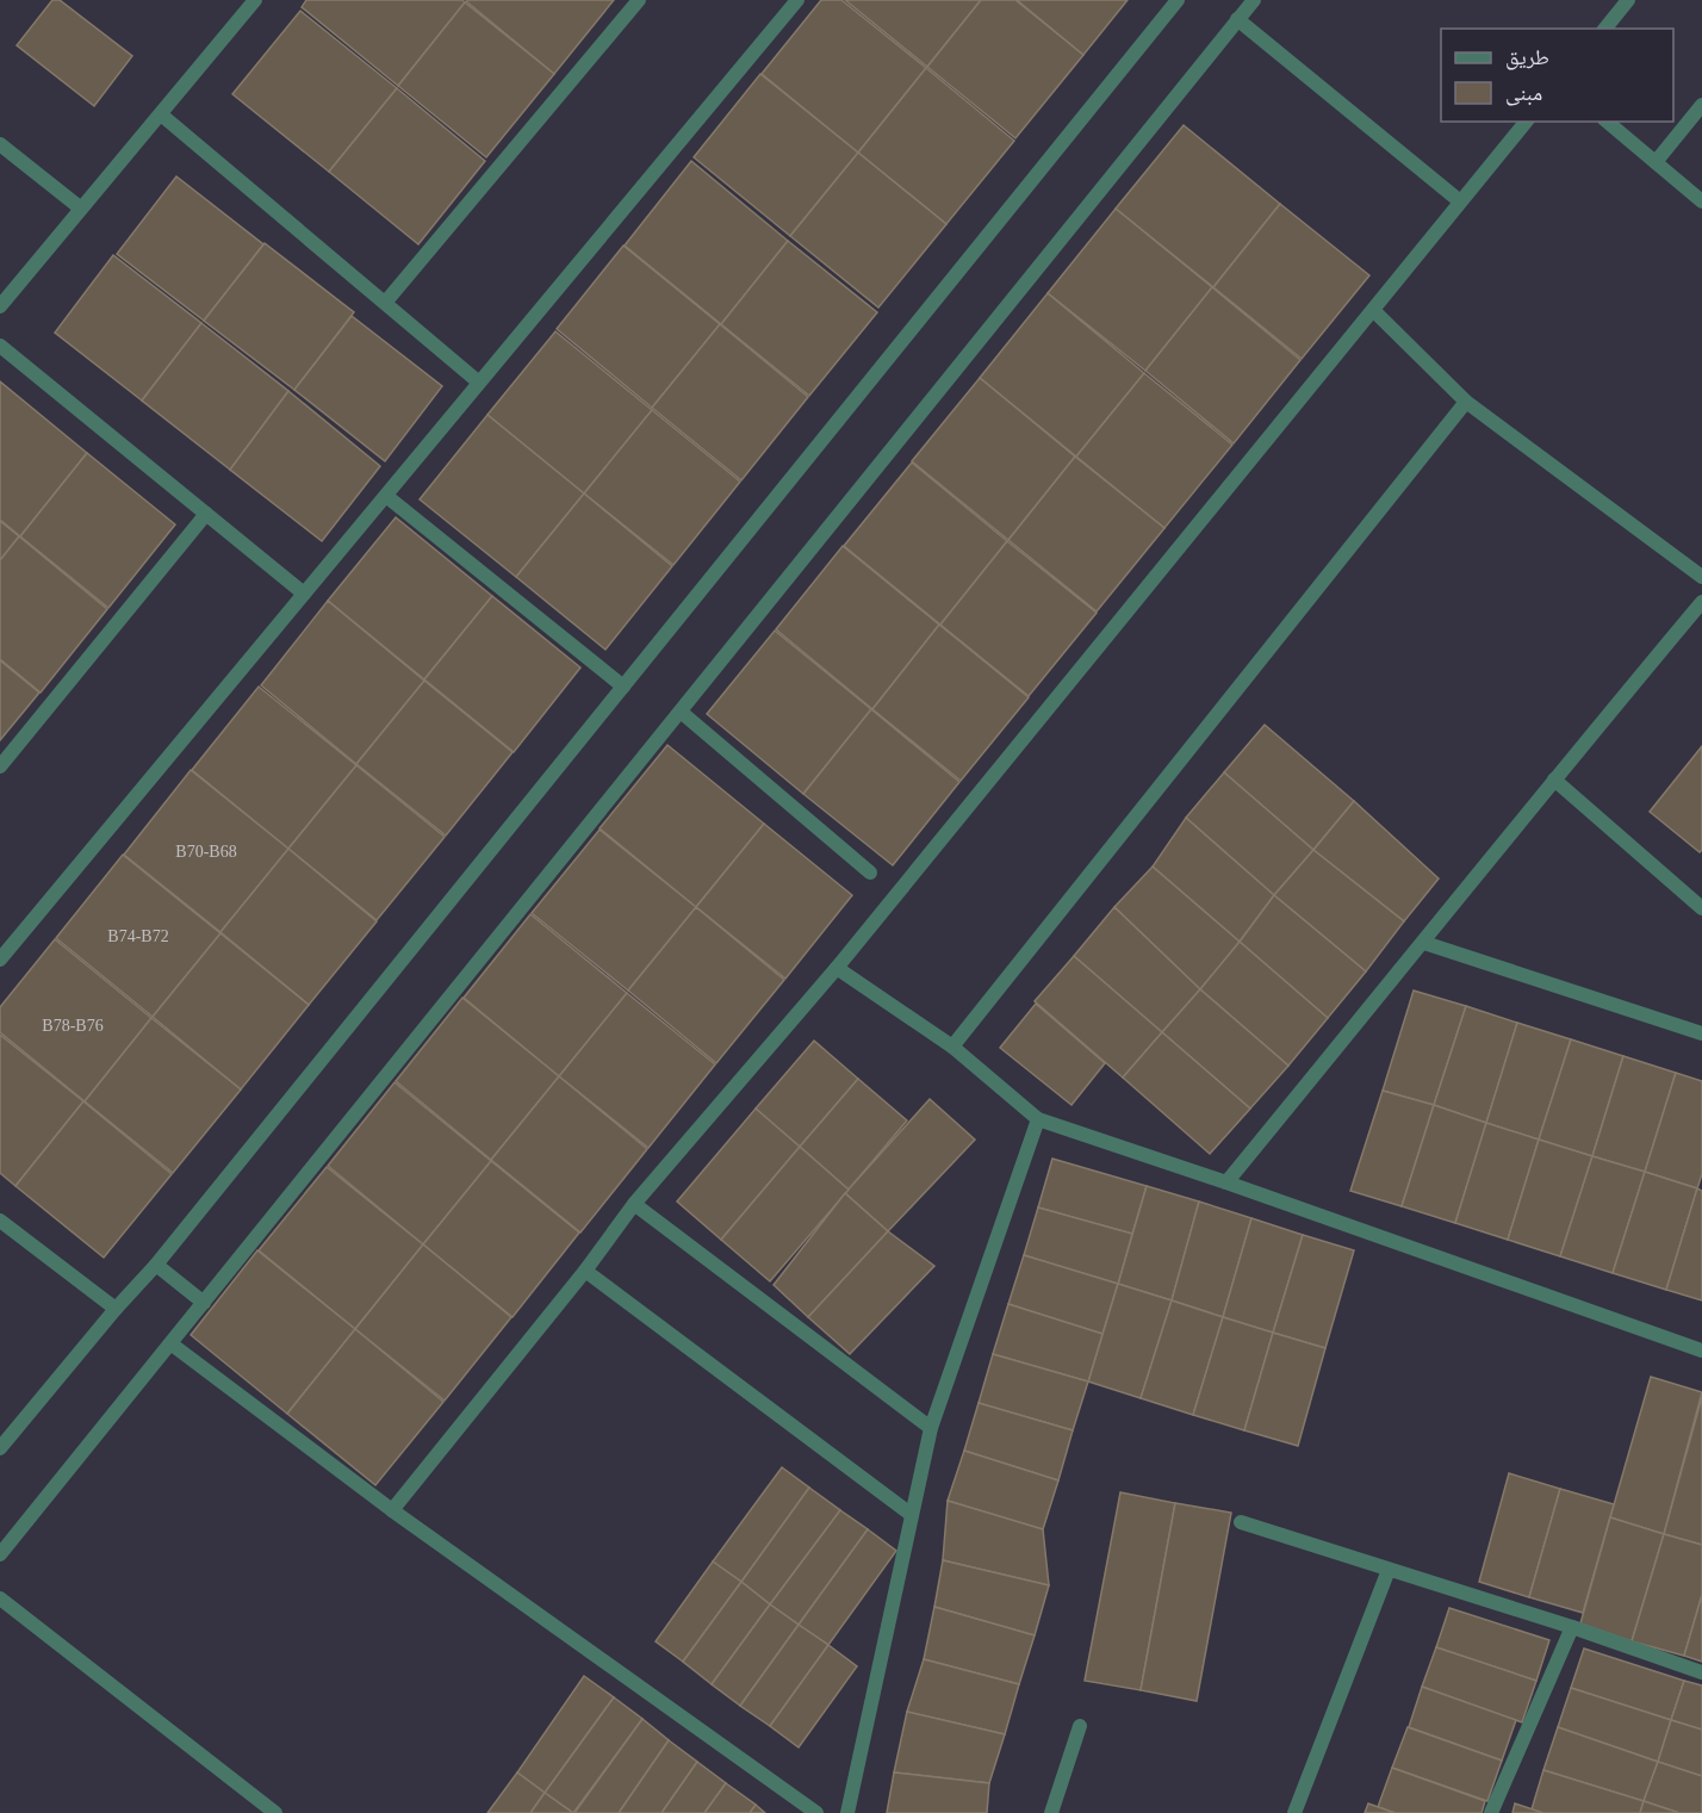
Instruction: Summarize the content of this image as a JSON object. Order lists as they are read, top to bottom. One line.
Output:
{"house_numbers":["B70-B68","B74-B72","B78-B76"],"legend":["طريق","مبنى"]}
